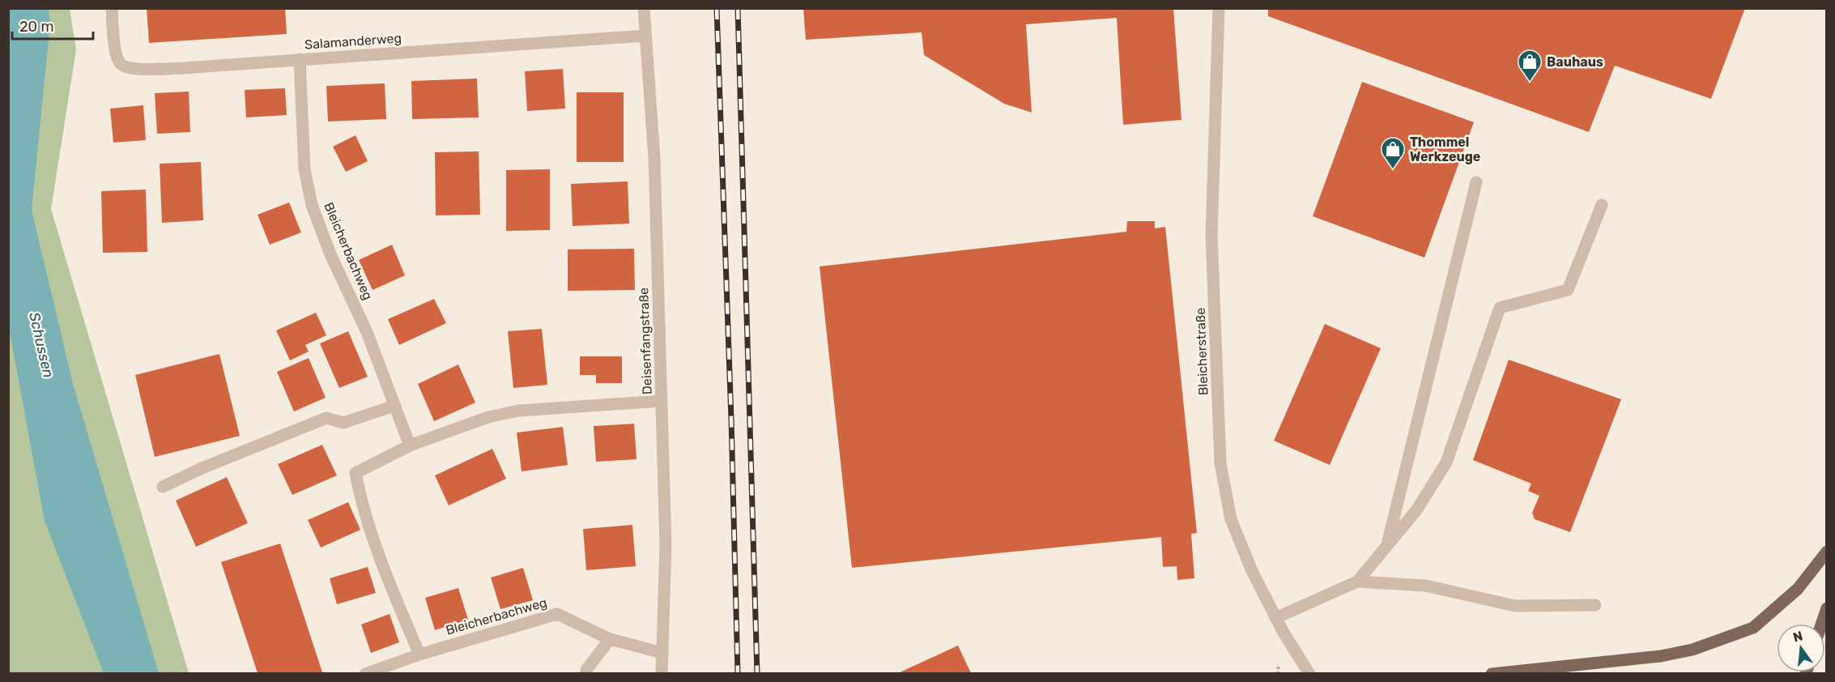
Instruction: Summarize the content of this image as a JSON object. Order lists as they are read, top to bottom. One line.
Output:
{"streets":{"street":["Salamanderweg","Bleicherbachweg","Deisenfangstraße","Bleicherstraße"]},"crossings":[["Salamanderweg","Bleicherbachweg"],["Salamanderweg","Deisenfangstraße"],["Bleicherbachweg","Deisenfangstraße"]],"water":["Schussen"],"places":{"shop":["Bauhaus","Thommel Werkzeuge"]},"scale_bar":"20 m","north":"top"}
